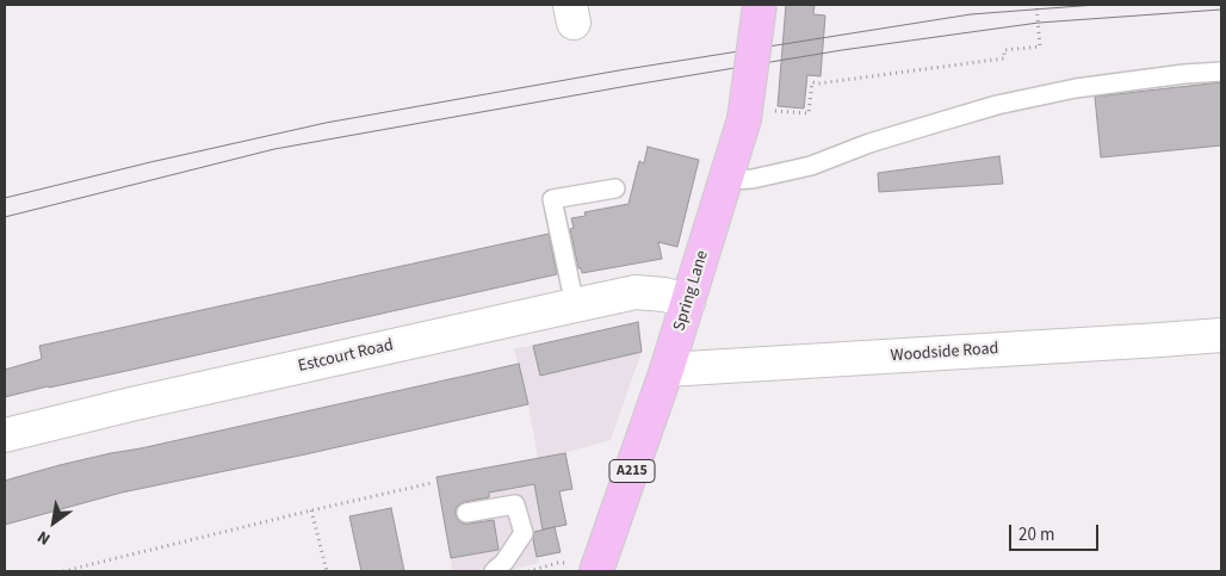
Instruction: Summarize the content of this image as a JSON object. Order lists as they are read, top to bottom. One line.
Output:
{"streets":{"main road":["Spring Lane","A215"],"street":["Woodside Road","Estcourt Road"]},"crossings":[["Spring Lane","Woodside Road"],["Spring Lane","Estcourt Road"]],"scale_bar":"20 m","north":"bottom left"}
